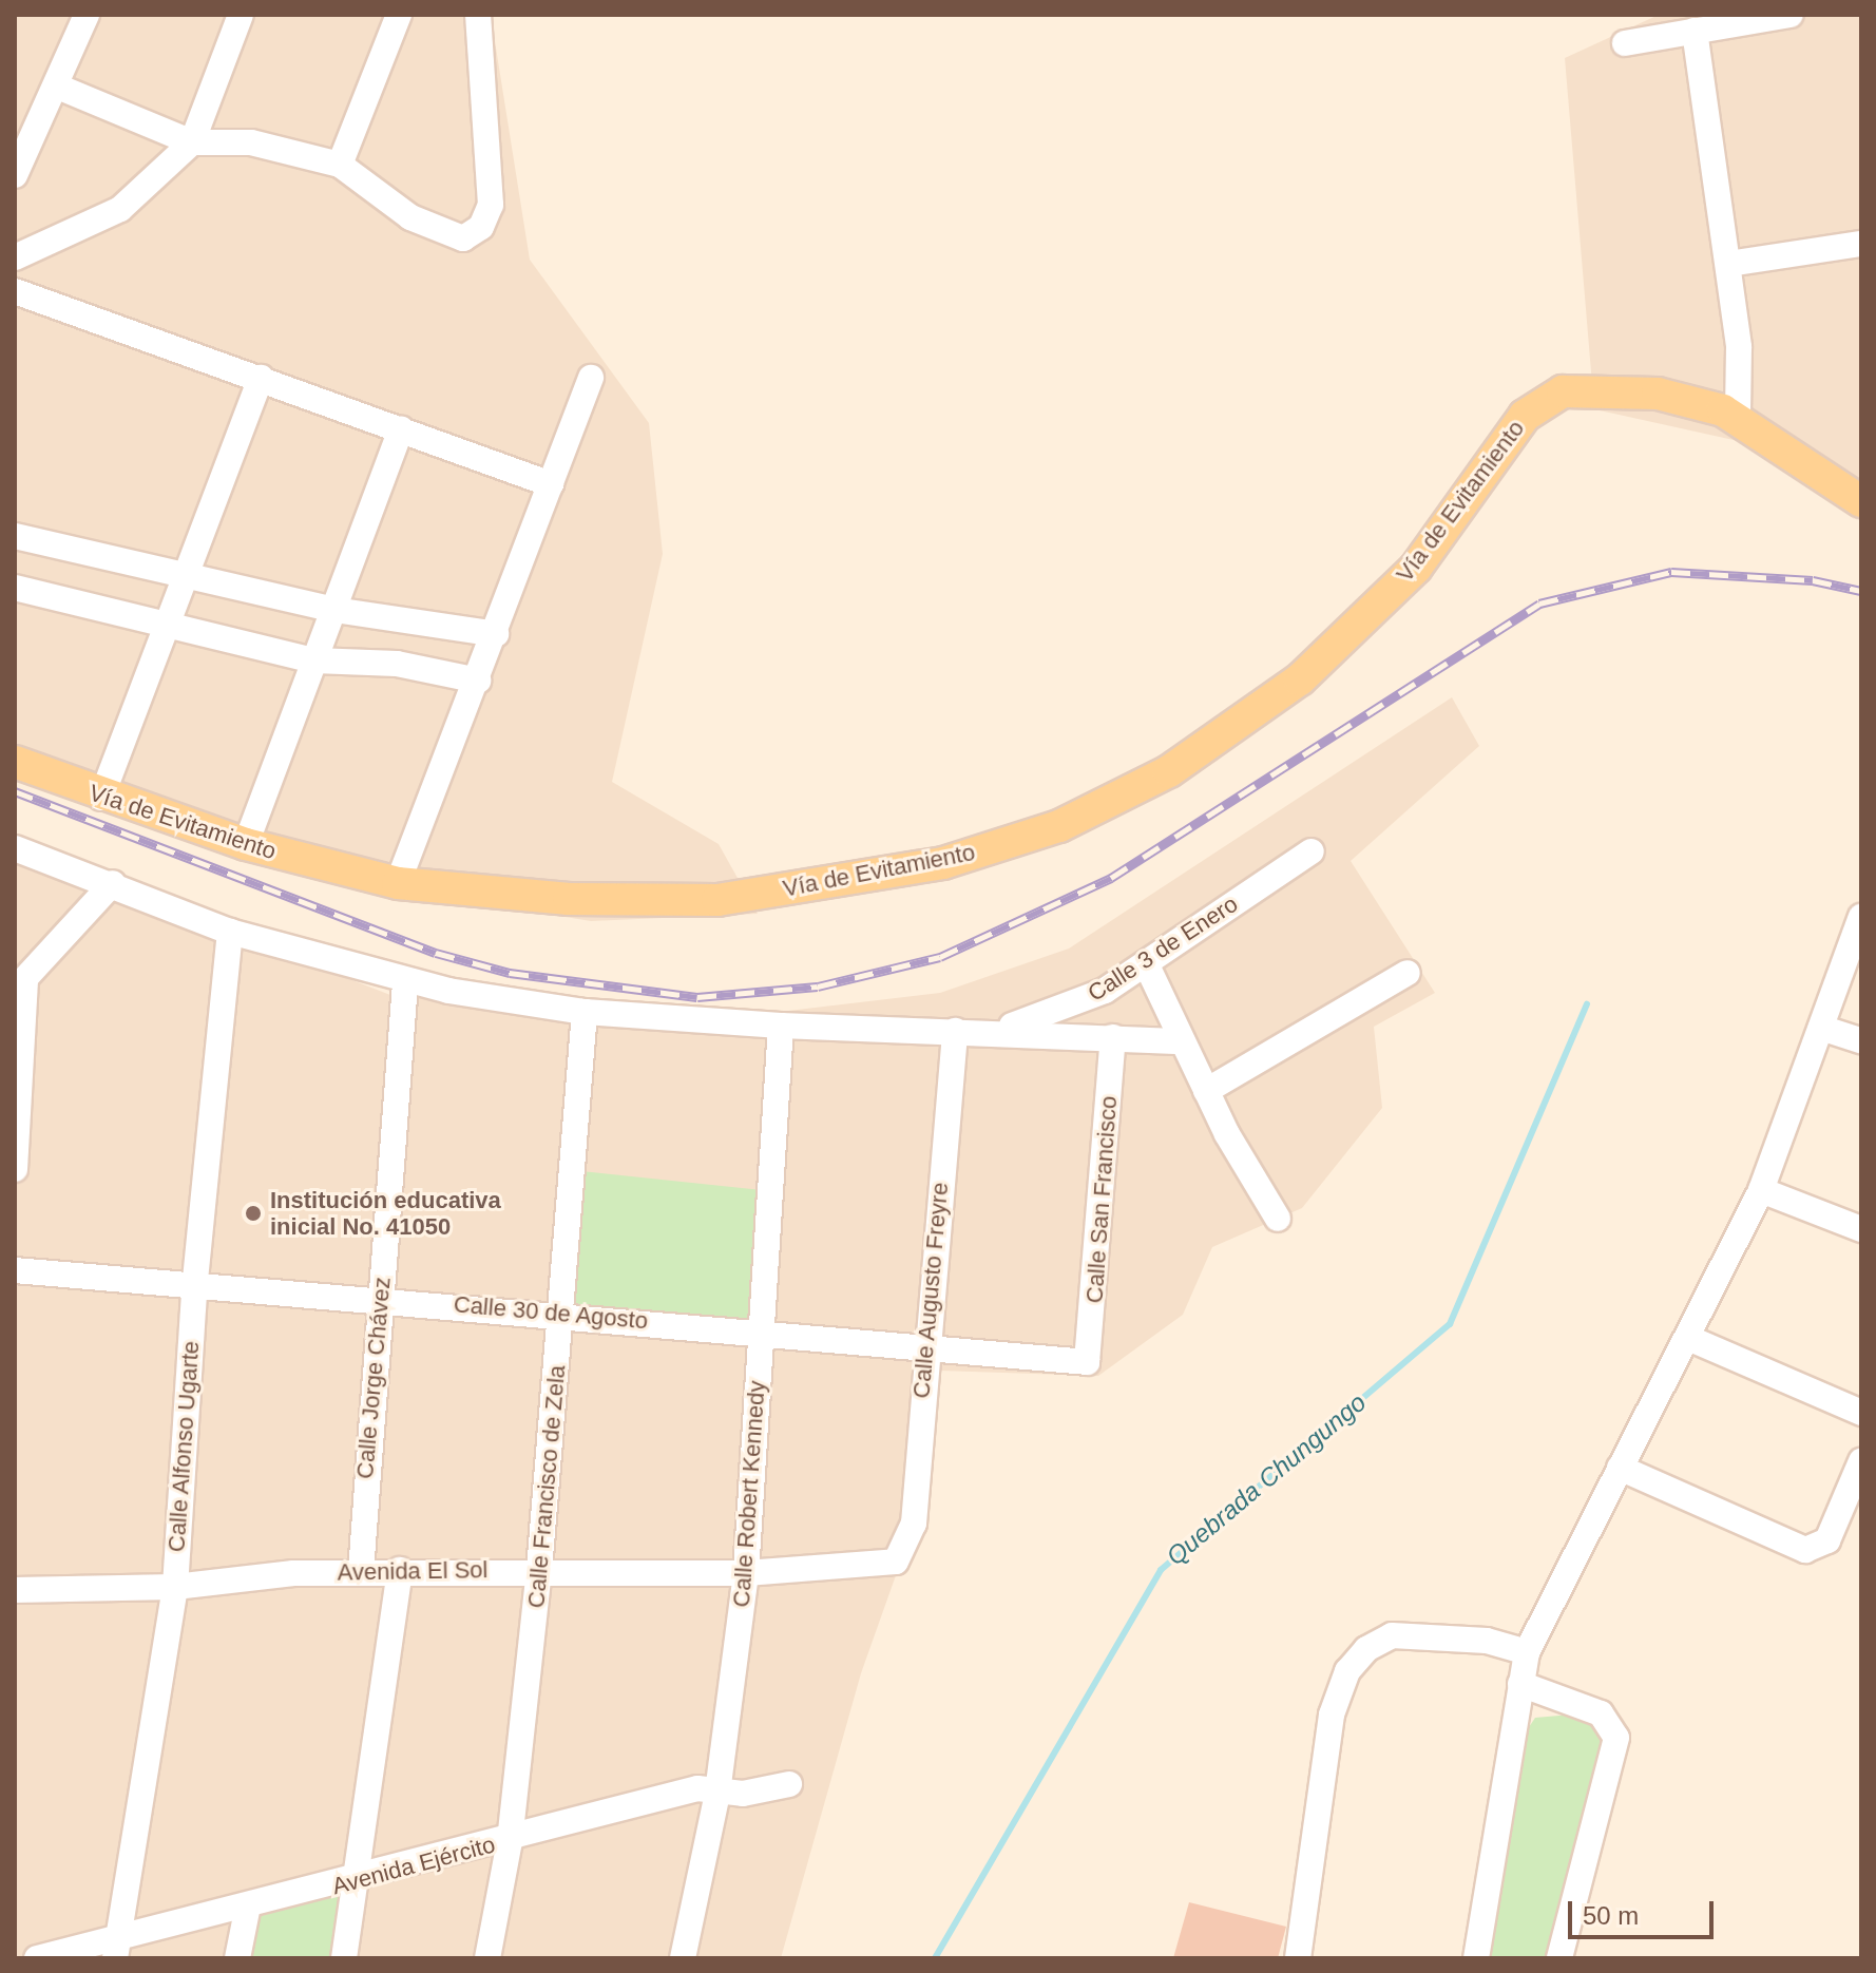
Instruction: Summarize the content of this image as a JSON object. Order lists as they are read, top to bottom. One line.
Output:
{"streets":{"main road":["Vía de Evitamiento"],"street":["Calle 3 de Enero","Calle San Francisco","Calle Augusto Freyre","Calle 30 de Agosto","Calle Jorge Chávez","Calle Alfonso Ugarte","Calle Francisco de Zela","Calle Robert Kennedy","Avenida El Sol","Avenida Ejército"]},"crossings":[["Calle 3 de Enero","Calle Augusto Freyre"],["Calle San Francisco","Calle 30 de Agosto"],["Calle Augusto Freyre","Calle 30 de Agosto"],["Calle Augusto Freyre","Avenida El Sol"],["Calle 30 de Agosto","Calle Jorge Chávez"],["Calle 30 de Agosto","Calle Alfonso Ugarte"],["Calle 30 de Agosto","Calle Francisco de Zela"],["Calle 30 de Agosto","Calle Robert Kennedy"],["Calle Jorge Chávez","Avenida El Sol"],["Calle Alfonso Ugarte","Avenida El Sol"],["Calle Alfonso Ugarte","Avenida Ejército"],["Calle Francisco de Zela","Avenida El Sol"],["Calle Francisco de Zela","Avenida Ejército"],["Calle Robert Kennedy","Avenida El Sol"],["Calle Robert Kennedy","Avenida Ejército"]],"water":["Quebrada Chungungo"],"places":["Institución educativa inicial No. 41050"],"scale_bar":"50 m"}
